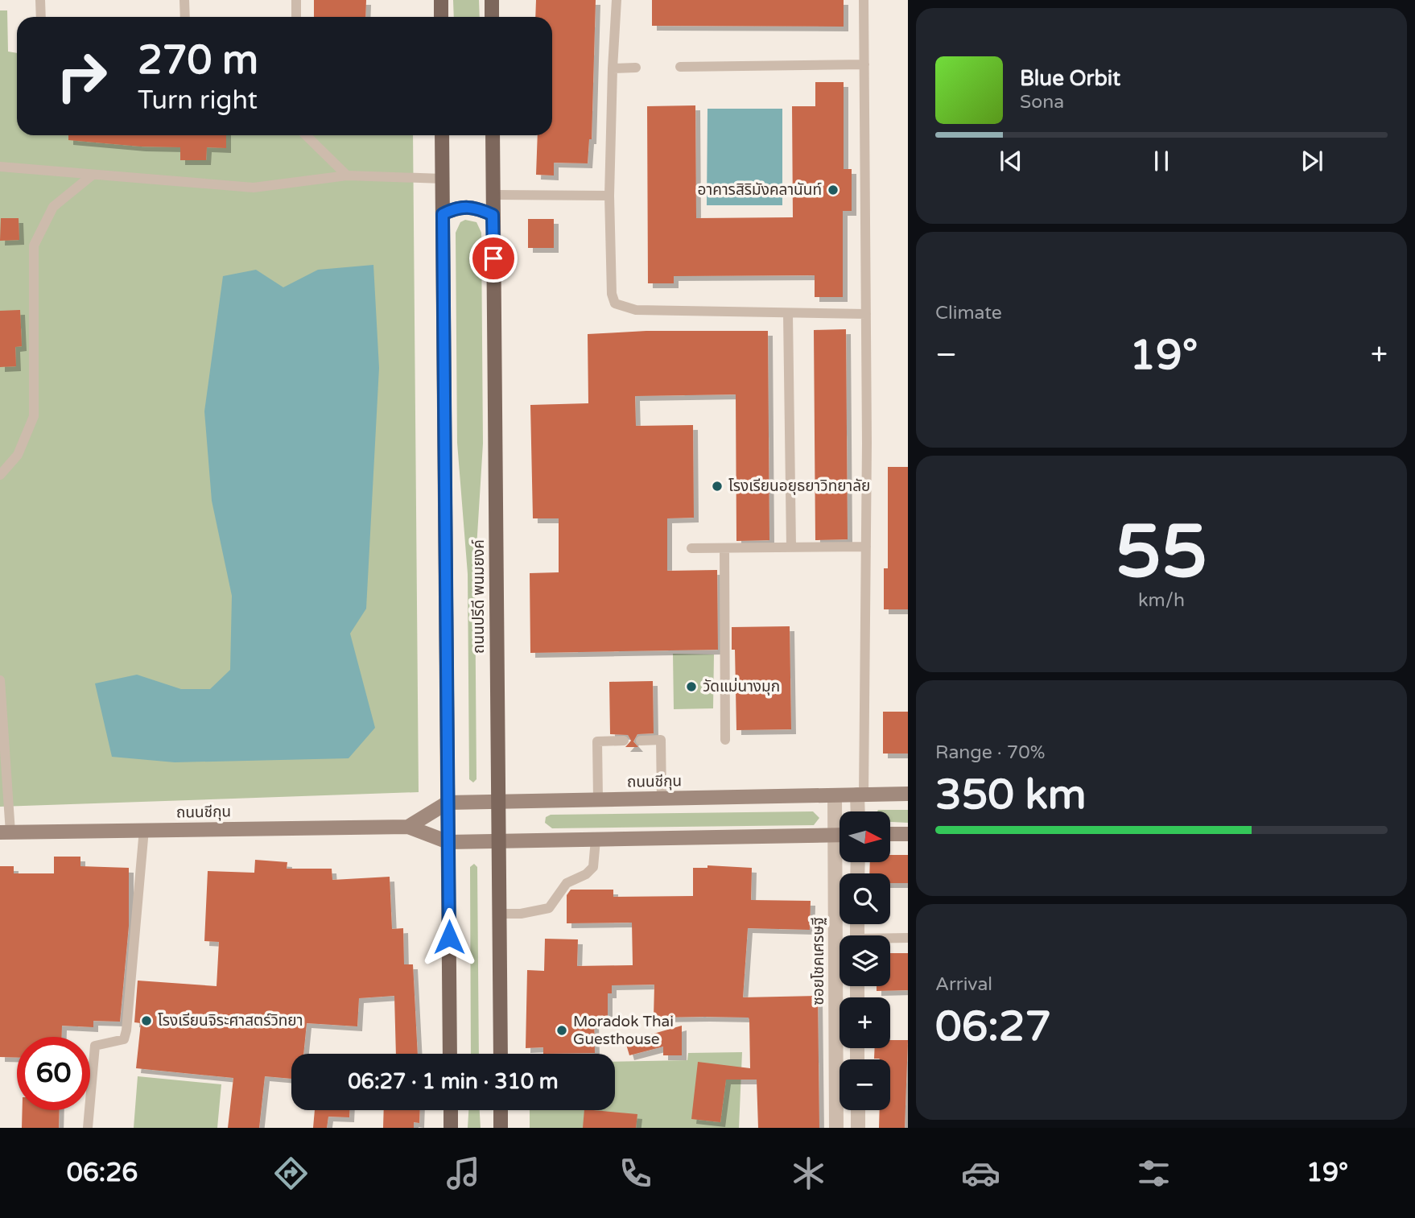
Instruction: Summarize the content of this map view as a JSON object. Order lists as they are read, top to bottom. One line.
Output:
{"streets":{"main road":["ถนนปรีดี พนมยงค์","ถนนชีกุน"],"street":["ซอยโชคเศรษฐี"]},"crossings":[["ถนนปรีดี พนมยงค์","ถนนชีกุน"],["ถนนชีกุน","ซอยโชคเศรษฐี"]],"places":["อาคารสิริมังคลานันท์","โรงเรียนอยุธยาวิทยาลัย","วัดแม่นางมุก","โรงเรียนจิระศาสตร์วิทยา","Moradok Thai Guesthouse"],"north":"right","page":{"turn":["270 m","Turn right"],"song":["Blue Orbit","Sona"],"tile":["Climate",["55","km/h"],["Range · 70%","350 km"],["Arrival","06:27"]],"heat":["−","19°","+"],"map_buttons":["+","−"],"limit":"60","trip":"06:27 · 1 min · 310 m","tabs":["06:26","19°"]}}
